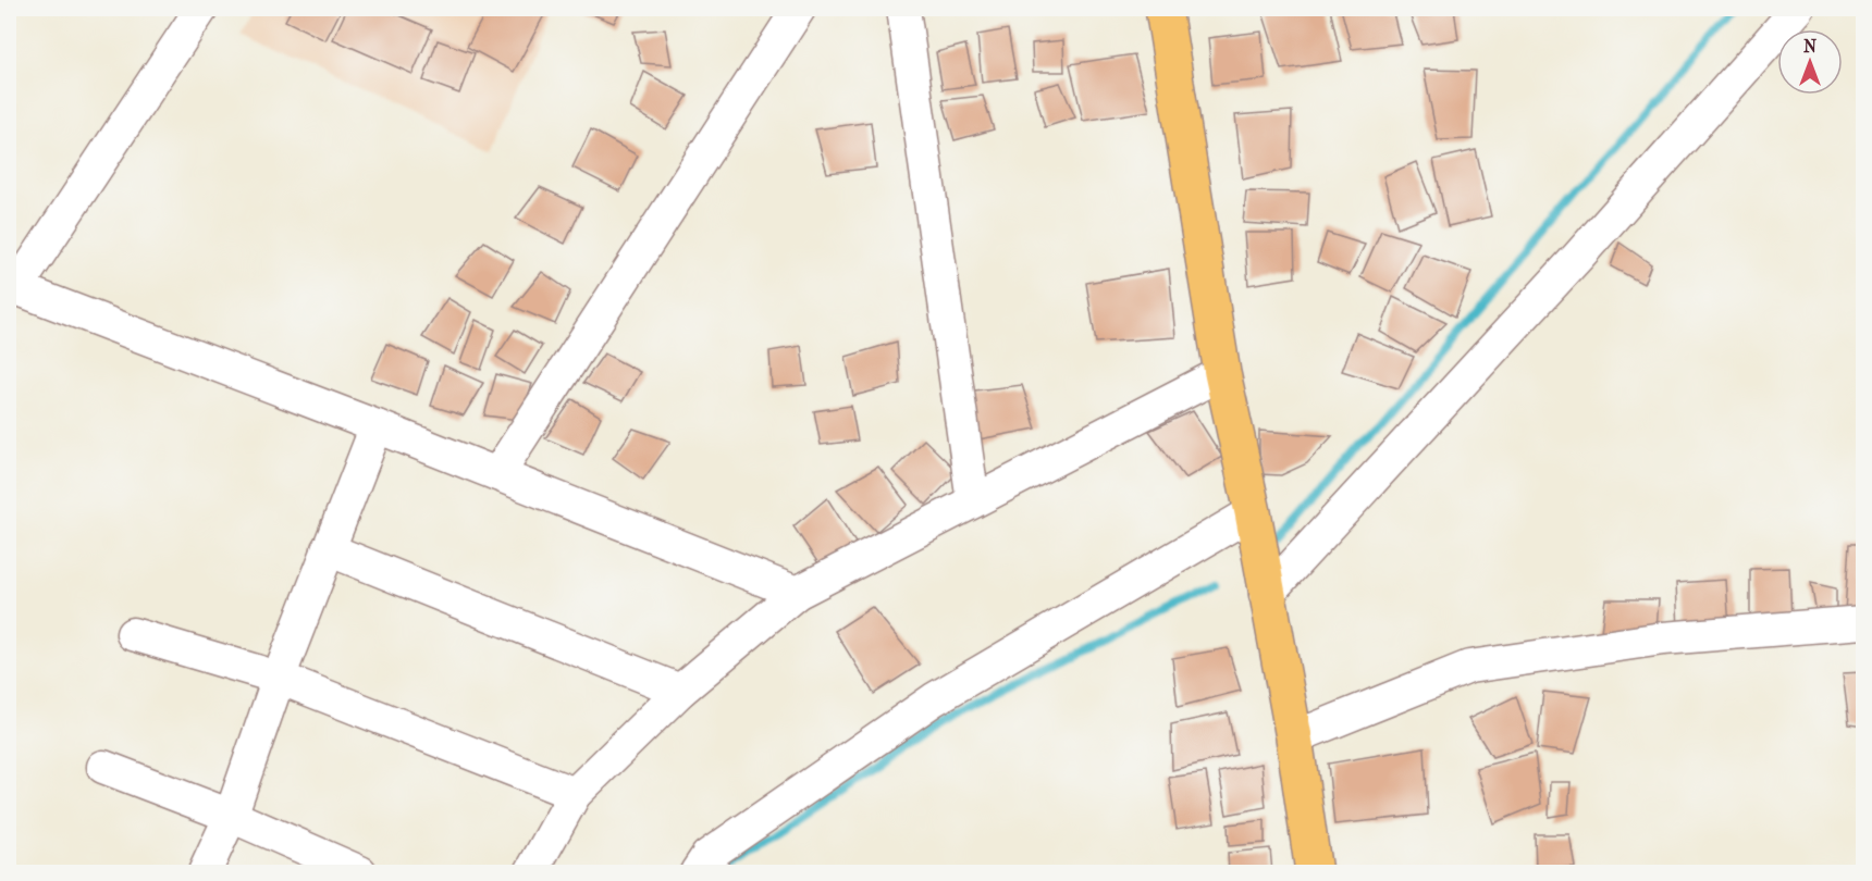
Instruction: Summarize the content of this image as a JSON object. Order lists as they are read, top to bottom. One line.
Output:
{"north":"top"}
